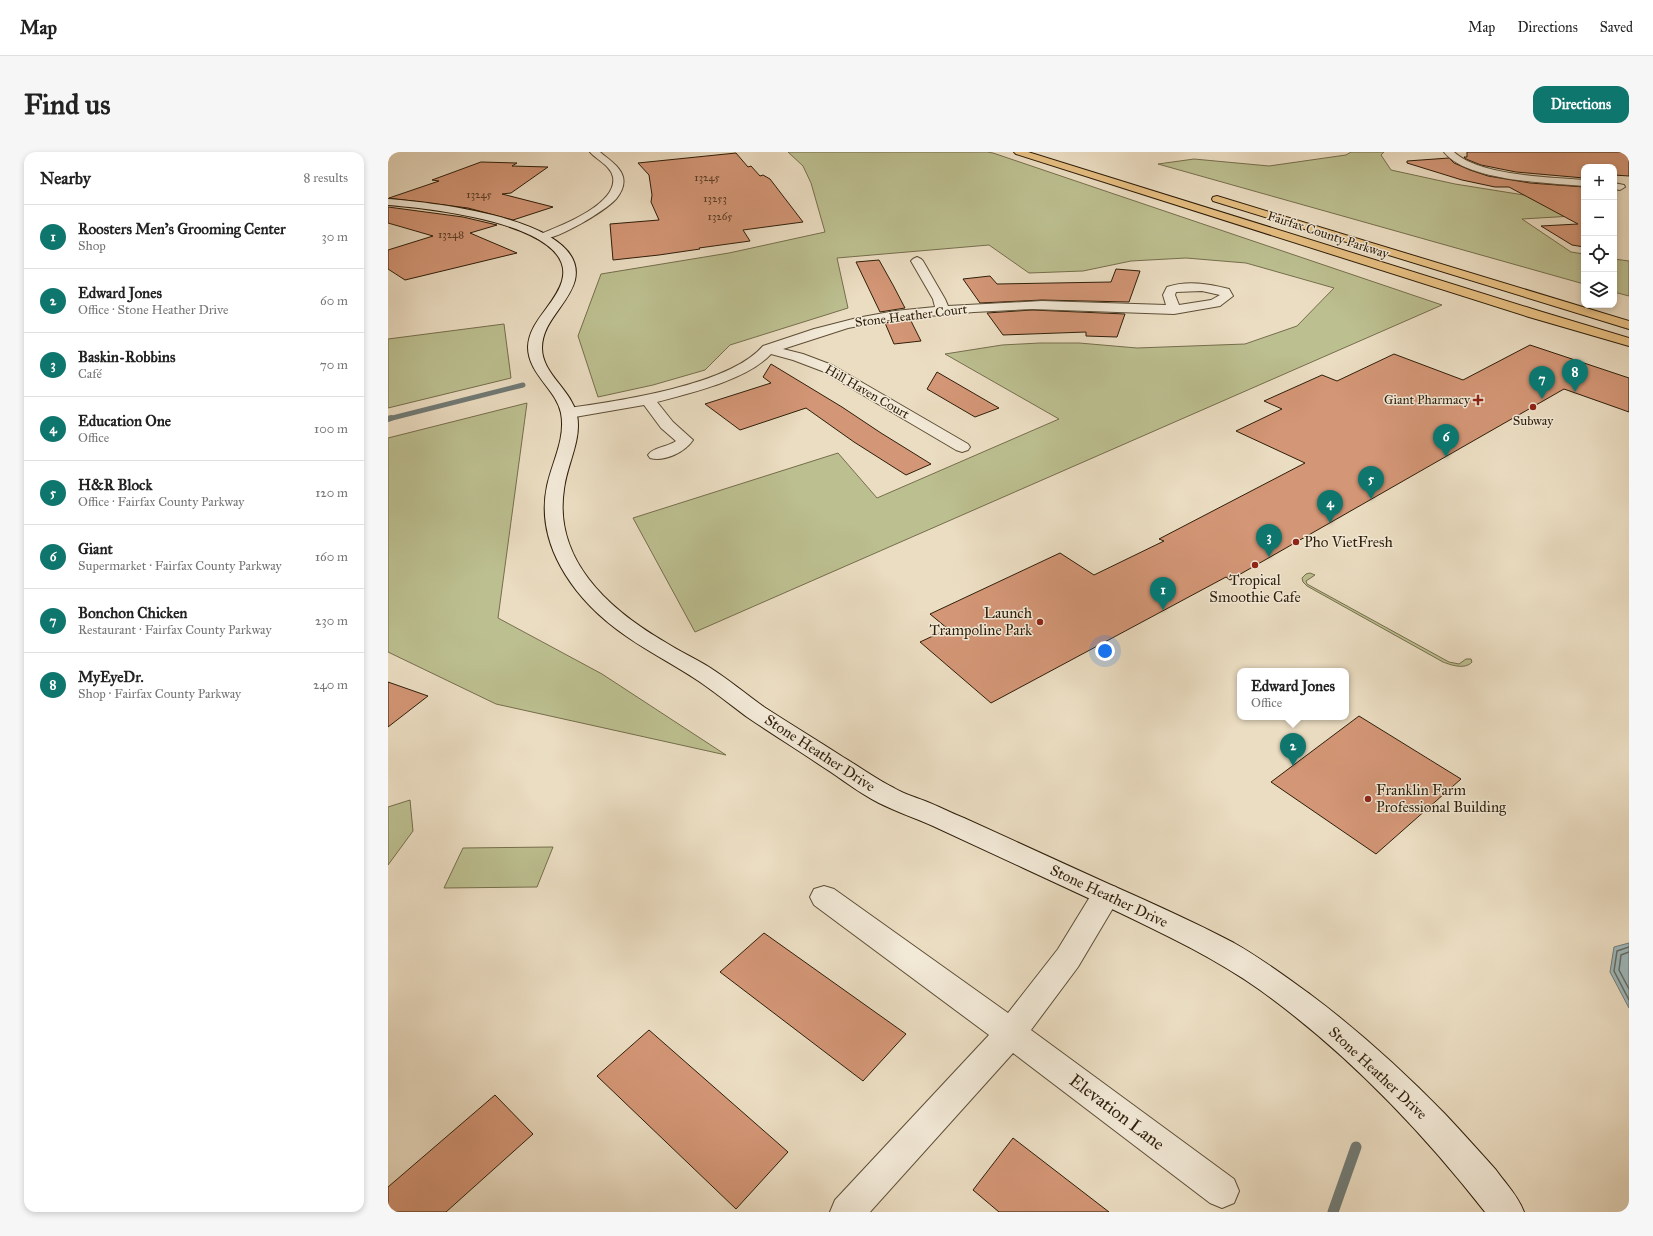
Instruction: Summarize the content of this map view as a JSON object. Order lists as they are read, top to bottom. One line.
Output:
{"streets":{"highway":["Fairfax County Parkway"],"street":["Stone Heather Court","Hill Haven Court","Stone Heather Drive","Elevation Lane"]},"crossings":[["Stone Heather Court","Hill Haven Court"],["Stone Heather Court","Stone Heather Drive"]],"places":{"health":["Giant Pharmacy"],"other":["Subway","Pho VietFresh","Tropical Smoothie Cafe","Launch Trampoline Park","Franklin Farm Professional Building"]},"house_numbers":["13245","13245","13253","13265","13248"],"page":{"header":"Map","nav":["Map","Directions","Saved"],"buttons":"Directions","title":"Find us","heading":["Nearby","8 results"],"map_buttons":["+","−"],"list":[{"mark":"1","name":"Roosters Men's Grooming Center","note":"Shop","value":"30 m"},{"mark":"2","name":"Edward Jones","note":"Office · Stone Heather Drive","value":"60 m"},{"mark":"3","name":"Baskin-Robbins","note":"Café","value":"70 m"},{"mark":"4","name":"Education One","note":"Office","value":"100 m"},{"mark":"5","name":"H&R Block","note":"Office · Fairfax County Parkway","value":"120 m"},{"mark":"6","name":"Giant","note":"Supermarket · Fairfax County Parkway","value":"160 m"},{"mark":"7","name":"Bonchon Chicken","note":"Restaurant · Fairfax County Parkway","value":"230 m"},{"mark":"8","name":"MyEyeDr.","note":"Shop · Fairfax County Parkway","value":"240 m"}],"pins":["8","7","6","5","4","3","1","2"],"popup":["Edward Jones","Office"]}}
